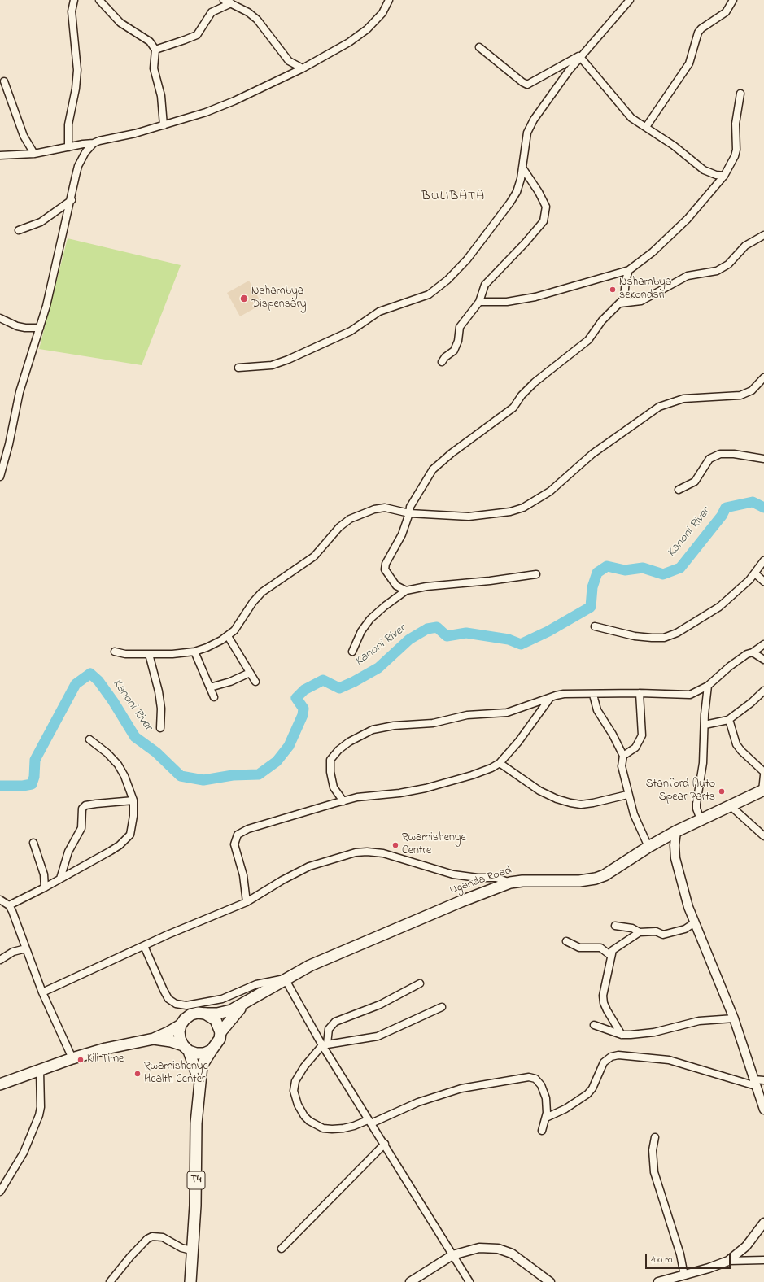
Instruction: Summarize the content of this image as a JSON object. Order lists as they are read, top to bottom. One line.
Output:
{"streets":{"main road":["Uganda Road","T4"]},"crossings":[["Uganda Road","T4"]],"districts":["BULIBATA"],"water":["Kanoni River"],"places":["Nshambya sekondsri","Nshambya Dispensary","Stanford Auto Spear Parts","Rwamishenye Centre","Kili Time","Rwamishenye Health Center"],"scale_bar":"100 m"}
